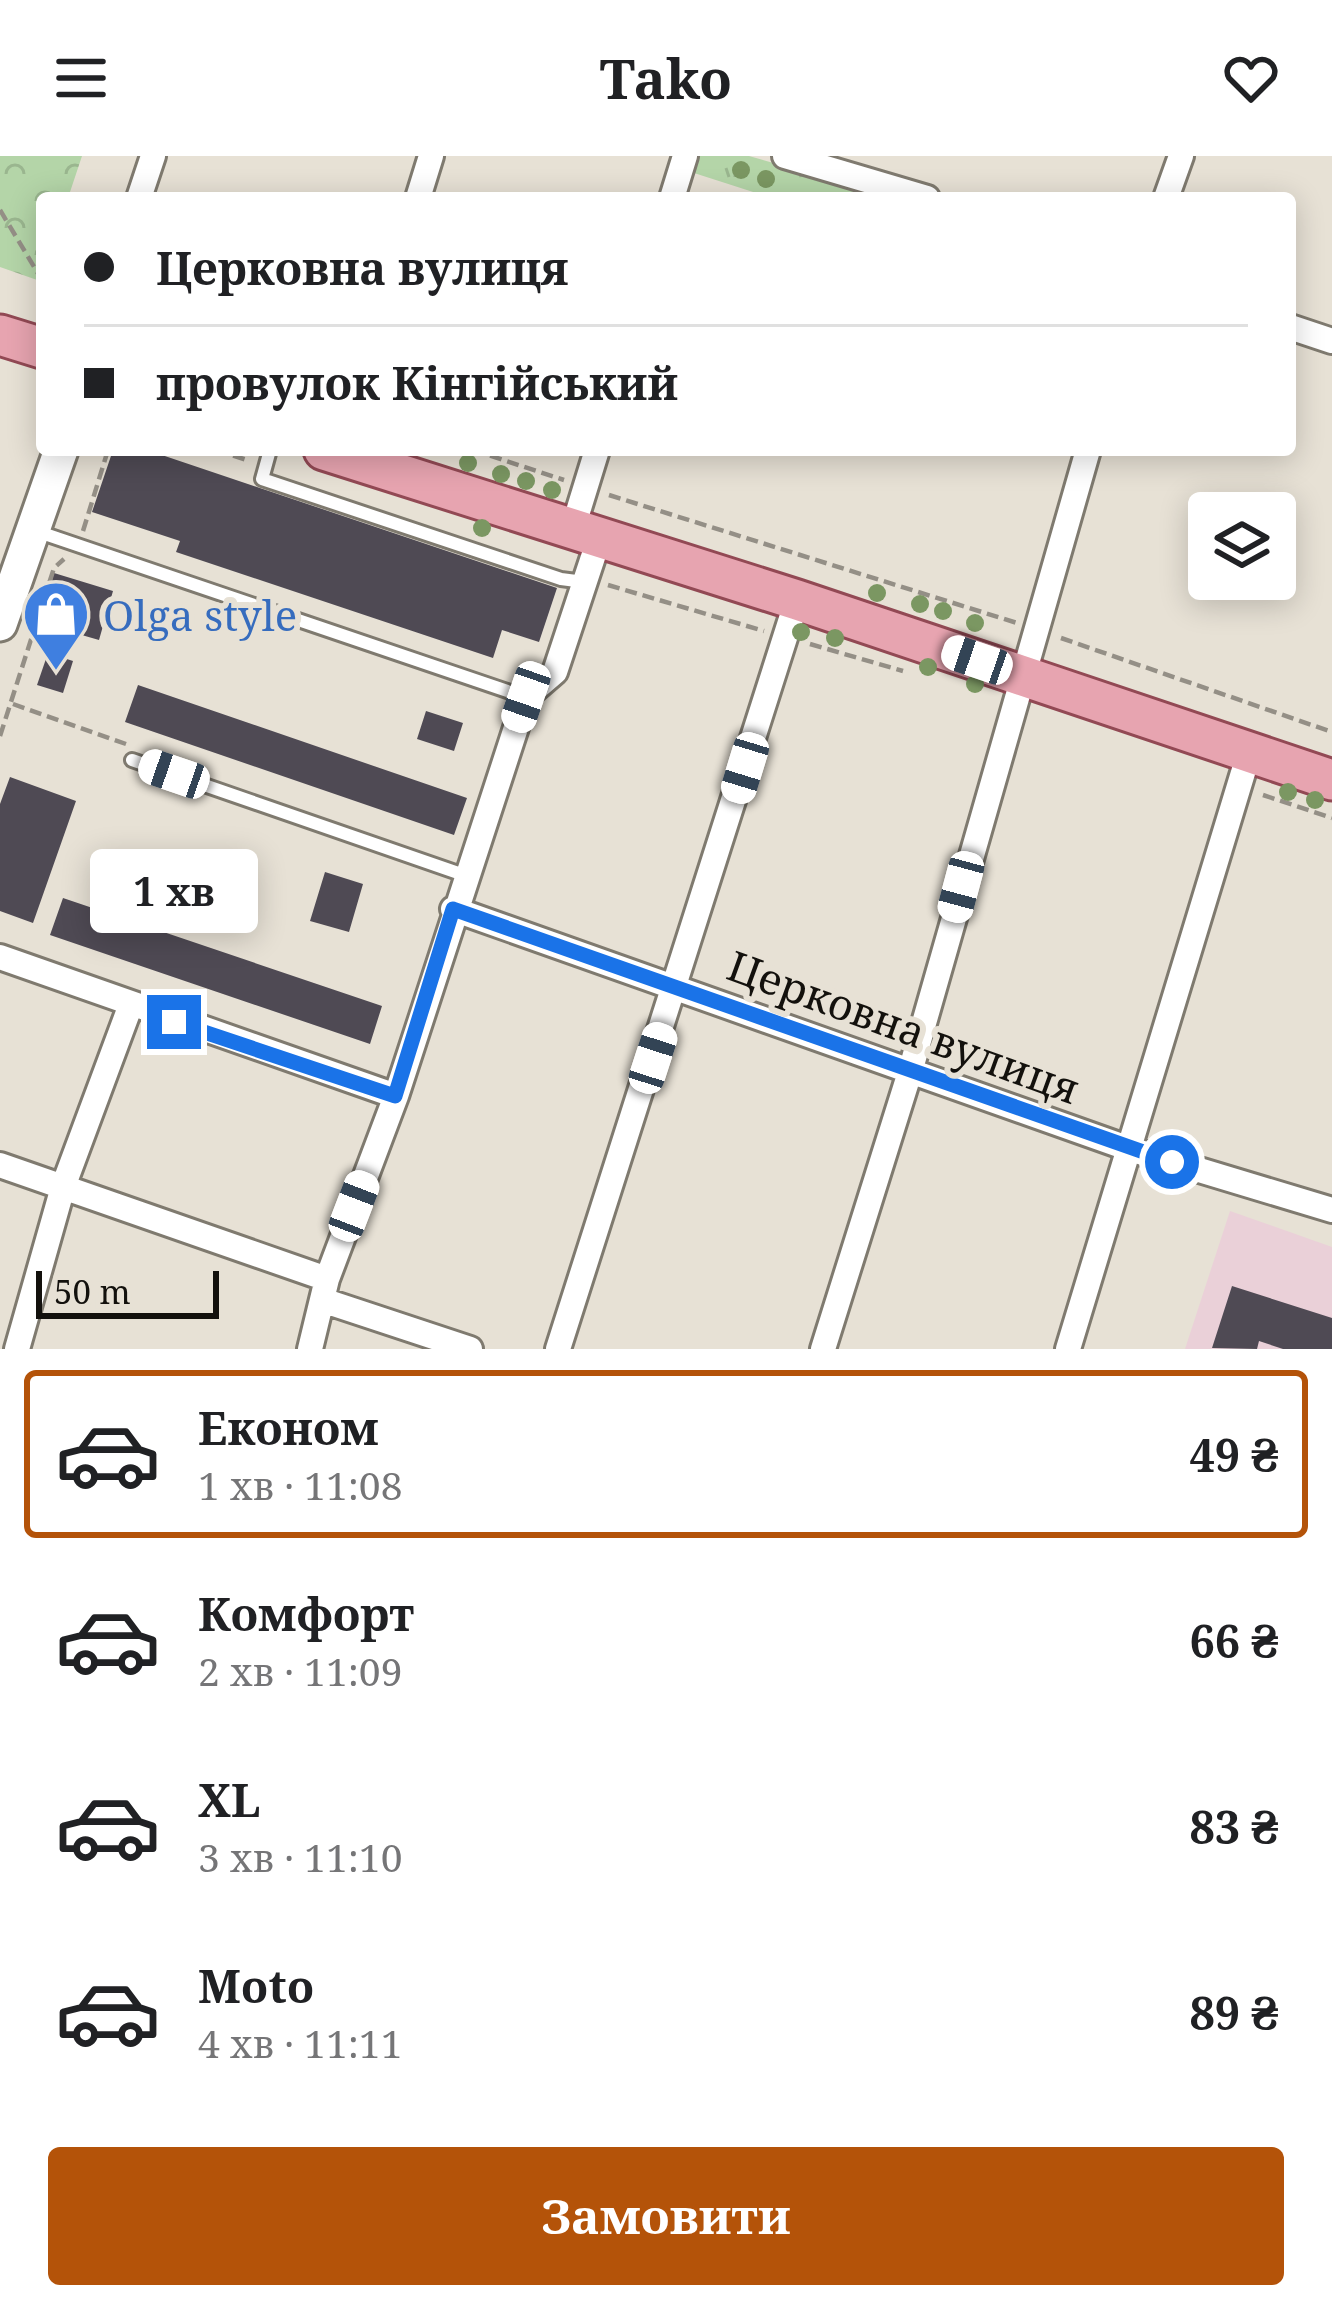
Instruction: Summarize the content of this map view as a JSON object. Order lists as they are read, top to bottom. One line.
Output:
{"streets":{"street":["Церковна вулиця"]},"places":{"shop":["Olga style"]},"scale_bar":"50 m","page":{"header":"Tako","banner":["Церковна вулиця","провулок Кінгійський"],"bubble":"1 хв","scale":"50 m","list":[{"name":"Економ","note":"1 хв · 11:08","value":"49 ₴"},{"name":"Комфорт","note":"2 хв · 11:09","value":"66 ₴"},{"name":"XL","note":"3 хв · 11:10","value":"83 ₴"},{"name":"Moto","note":"4 хв · 11:11","value":"89 ₴"}],"buttons":"Замовити"}}
